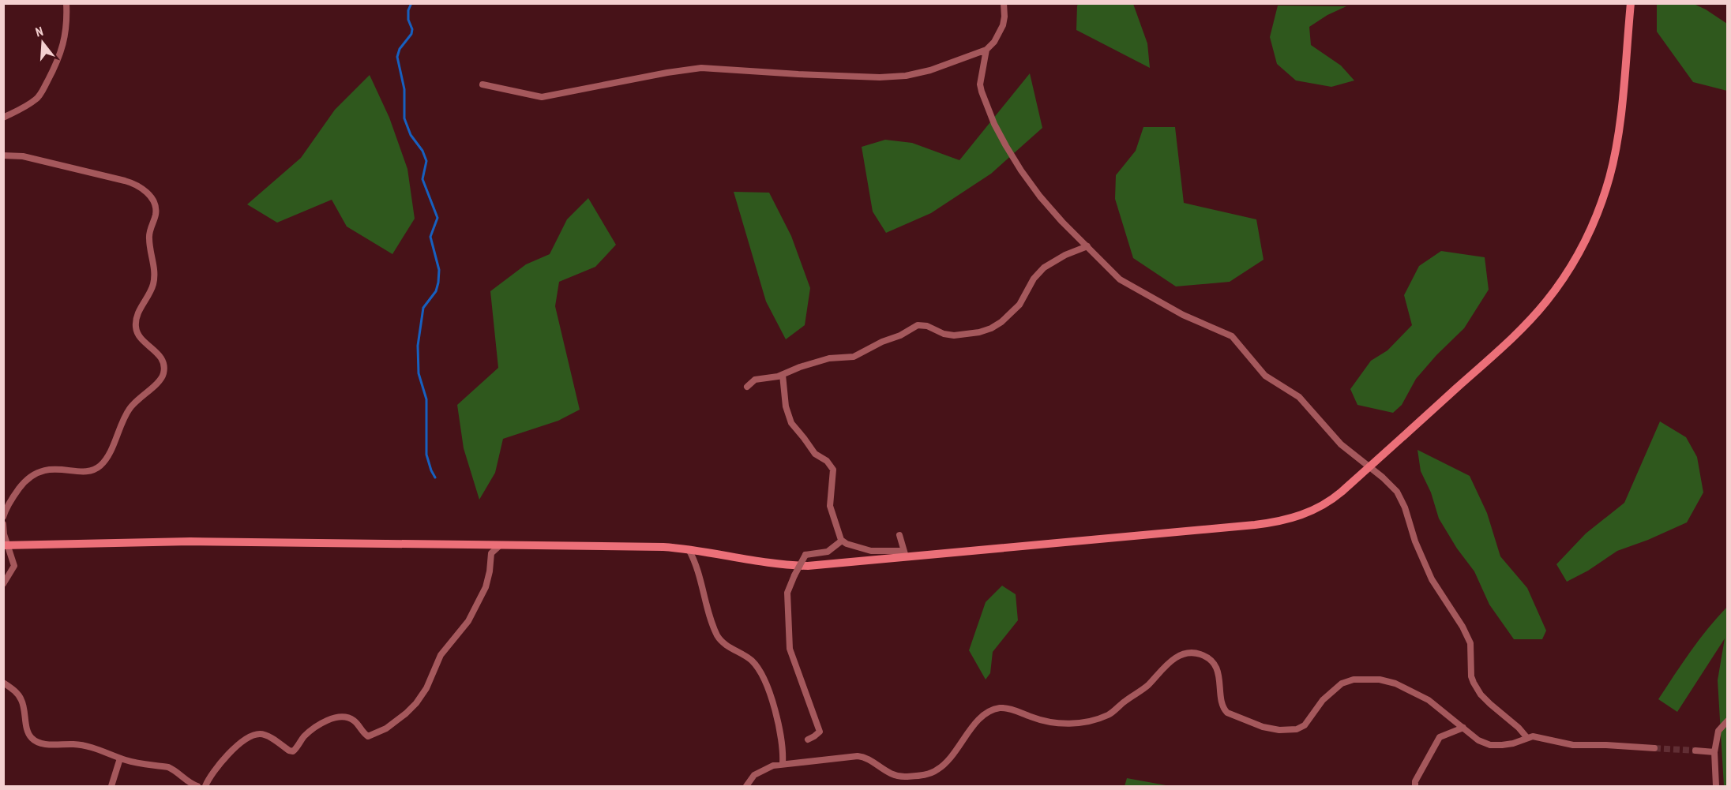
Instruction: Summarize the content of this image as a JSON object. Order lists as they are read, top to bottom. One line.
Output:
{"north":"top"}
